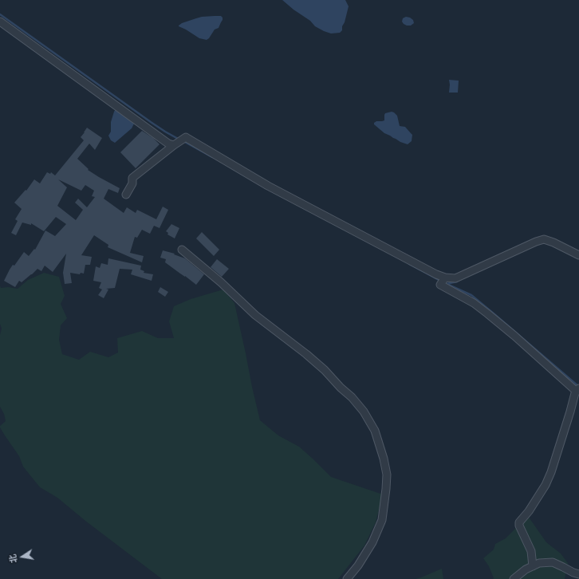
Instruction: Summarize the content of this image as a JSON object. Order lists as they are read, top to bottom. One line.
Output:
{"north":"left"}
